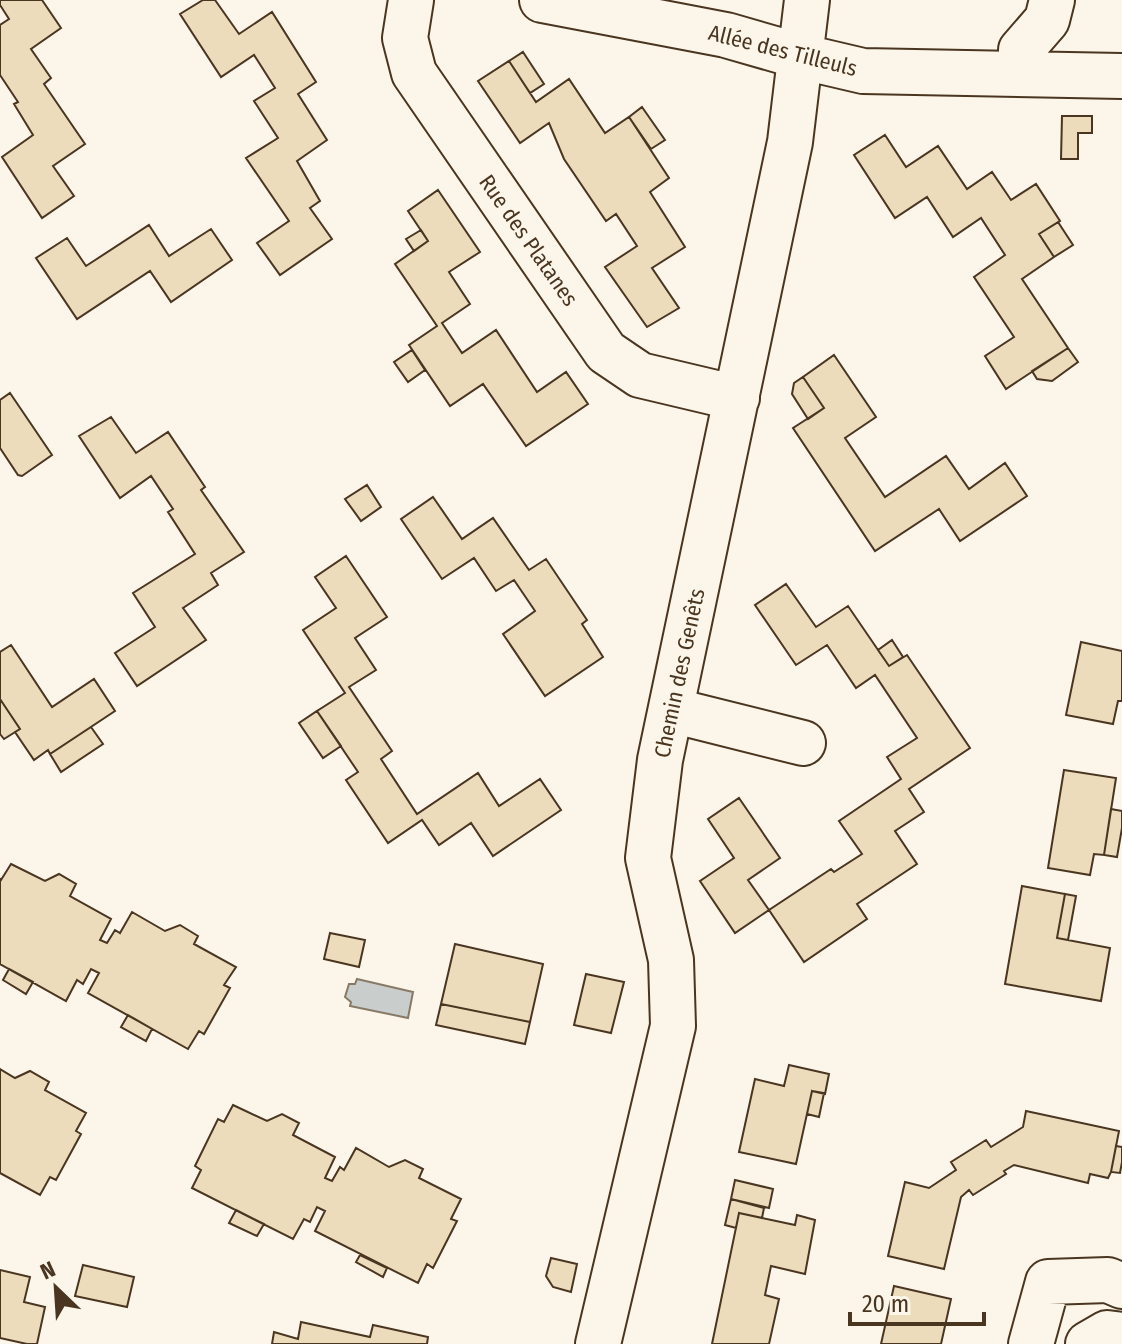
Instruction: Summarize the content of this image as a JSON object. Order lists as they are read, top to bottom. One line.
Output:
{"streets":{"street":["Allée des Tilleuls","Rue des Platanes","Chemin des Genêts"]},"crossings":[["Allée des Tilleuls","Chemin des Genêts"],["Rue des Platanes","Chemin des Genêts"]],"scale_bar":"20 m","north":"top left"}
